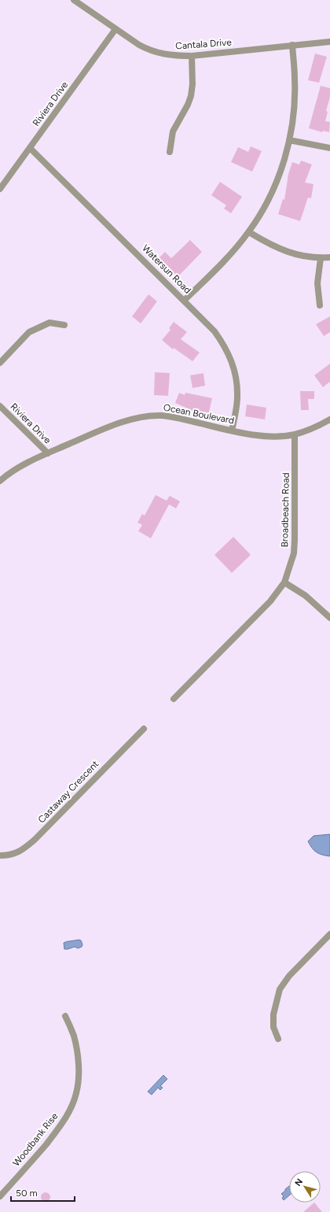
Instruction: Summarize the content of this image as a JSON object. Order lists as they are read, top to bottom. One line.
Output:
{"streets":{"street":["Cantala Drive","Riviera Drive","Watersun Road","Ocean Boulevard","Broadbeach Road","Castaway Crescent","Woodbank Rise"]},"crossings":[["Cantala Drive","Riviera Drive"],["Riviera Drive","Watersun Road"],["Riviera Drive","Ocean Boulevard"],["Watersun Road","Ocean Boulevard"],["Ocean Boulevard","Broadbeach Road"]],"scale_bar":"50 m","north":"top left"}
